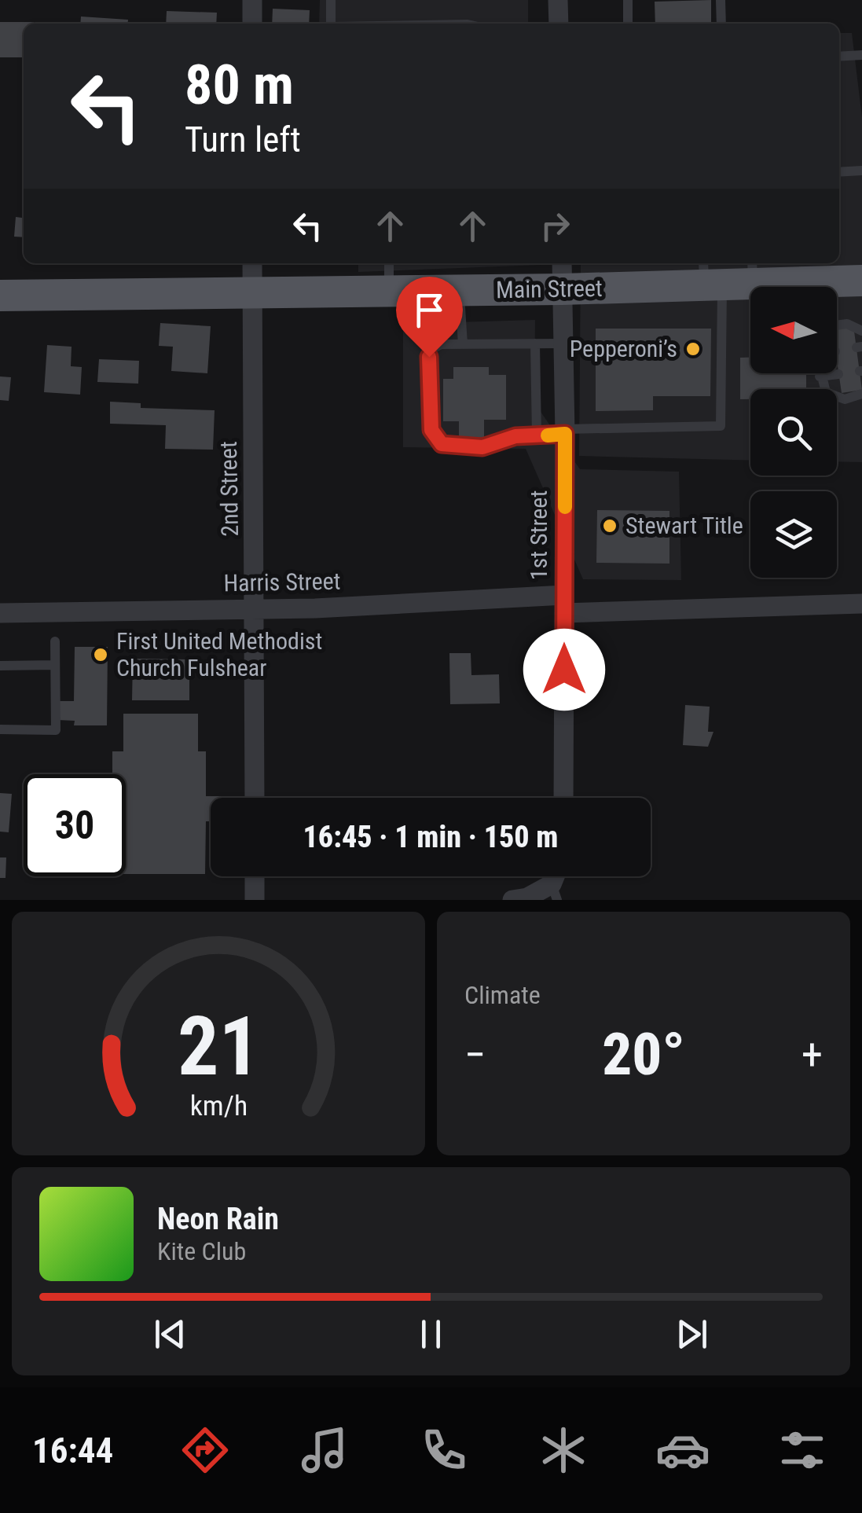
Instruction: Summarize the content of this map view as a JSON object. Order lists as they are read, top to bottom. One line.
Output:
{"streets":{"main road":["Main Street"],"street":["2nd Street","1st Street","Harris Street"]},"crossings":[["Main Street","2nd Street"],["Main Street","1st Street"],["2nd Street","Harris Street"],["1st Street","Harris Street"]],"places":["Pepperoni’s","Stewart Title","First United Methodist Church Fulshear"],"north":"left","page":{"turn":["80 m","Turn left"],"limit":"30","trip":"16:45 · 1 min · 150 m","tile":"Climate","heat":["−","20°","+"],"song":["Neon Rain","Kite Club"],"tabs":"16:44","gauge":["21","km/h"]}}
